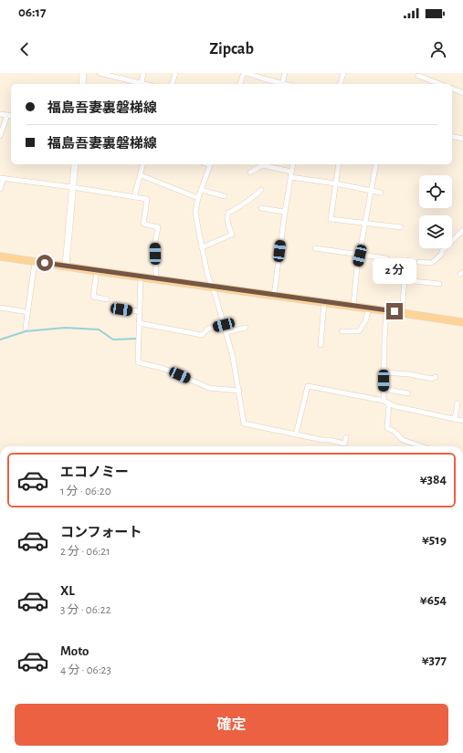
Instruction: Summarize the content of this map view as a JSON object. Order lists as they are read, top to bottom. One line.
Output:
{"page":{"status":"06:17","header":"Zipcab","banner":["福島吾妻裏磐梯線","福島吾妻裏磐梯線"],"bubble":"2 分","list":[{"name":"エコノミー","note":"1 分 · 06:20","value":"¥384"},{"name":"コンフォート","note":"2 分 · 06:21","value":"¥519"},{"name":"XL","note":"3 分 · 06:22","value":"¥654"},{"name":"Moto","note":"4 分 · 06:23","value":"¥377"}],"buttons":"確定"}}
